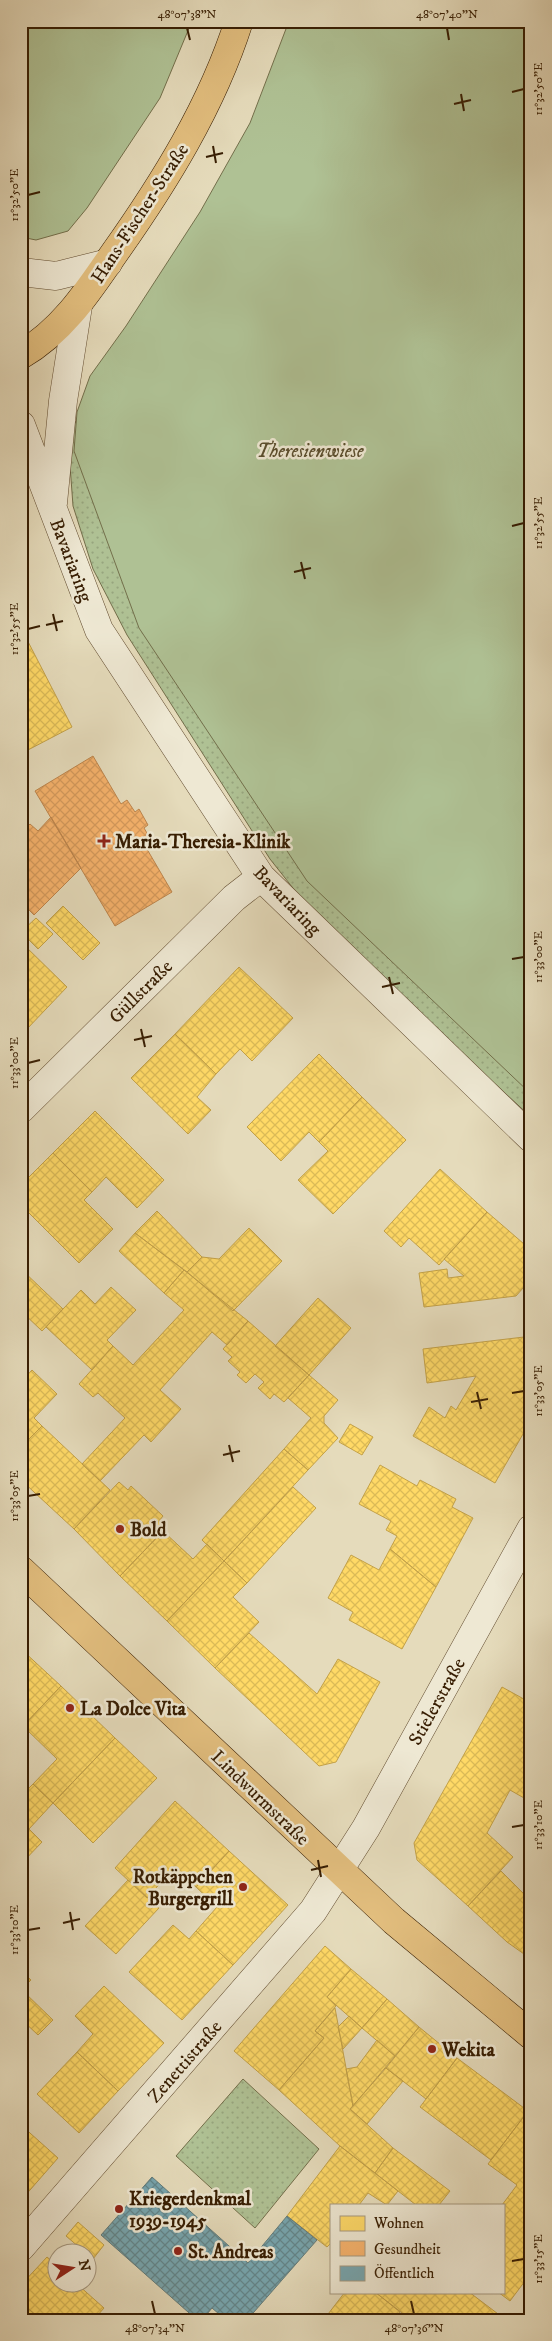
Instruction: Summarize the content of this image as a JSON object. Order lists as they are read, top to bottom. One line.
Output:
{"streets":{"main road":["Hans-Fischer-Straße","Lindwurmstraße"],"street":["Bavariaring","Güllstraße","Stielerstraße","Zenettistraße"]},"crossings":[["Hans-Fischer-Straße","Bavariaring"],["Bavariaring","Güllstraße"],["Stielerstraße","Lindwurmstraße"],["Stielerstraße","Zenettistraße"],["Lindwurmstraße","Zenettistraße"]],"parks":["Theresienwiese"],"places":{"health":["Maria-Theresia-Klinik"],"other":["Bold","La Dolce Vita","Rotkäppchen Burgergrill","Wekita","Kriegerdenkmal 1939-1945","St. Andreas"]},"legend":["Wohnen","Gesundheit","Öffentlich"],"north":"right","coordinates":["48°07'38\"N","48°07'40\"N","11°32'50\"E","11°32'55\"E","11°33'00\"E","11°33'05\"E","11°33'10\"E","11°33'15\"E","48°07'34\"N","48°07'36\"N"]}
